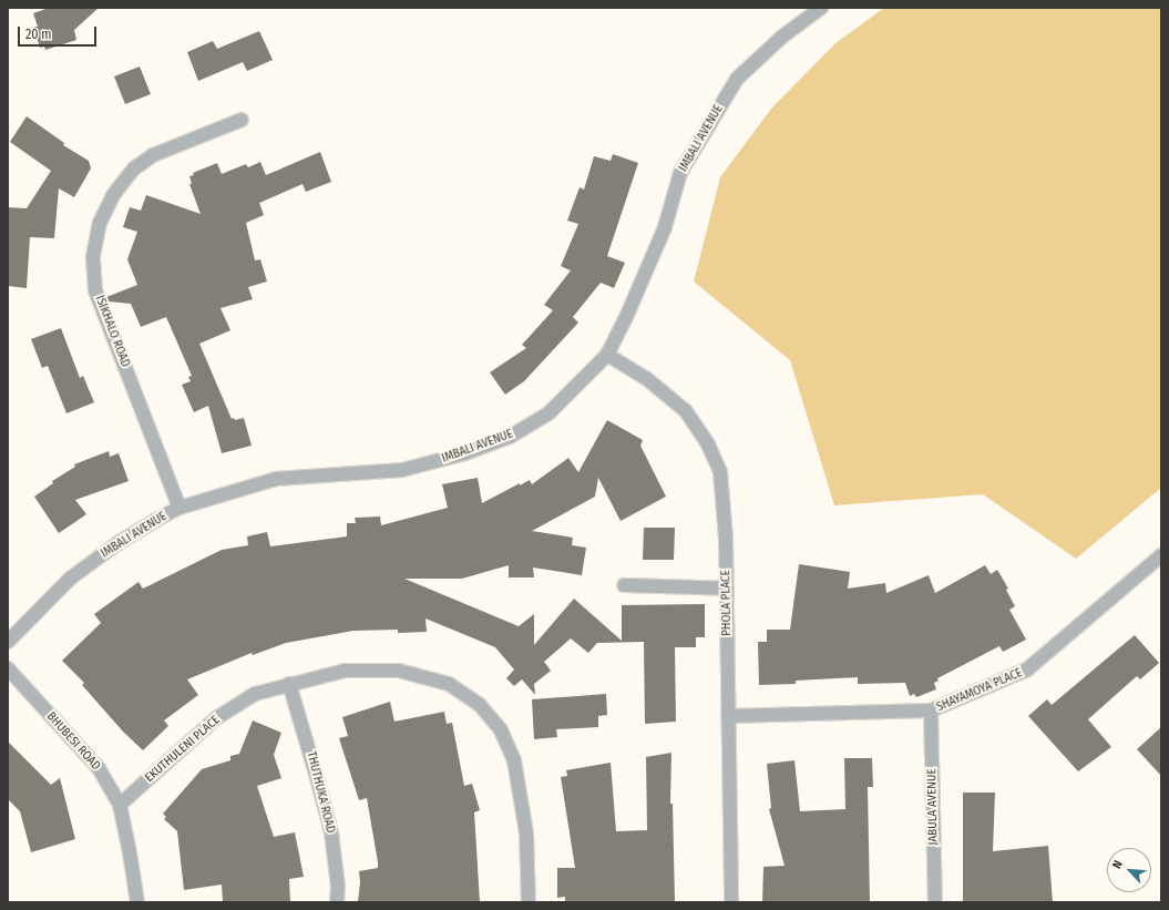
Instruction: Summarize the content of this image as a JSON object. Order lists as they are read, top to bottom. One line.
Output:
{"streets":{"street":["IMBALI AVENUE","ISIKHALO ROAD","PHOLA PLACE","SHAYAMOYA PLACE","BHUBESI ROAD","EKUTHULENI PLACE","THUTHUKA ROAD","JABULA AVENUE"]},"crossings":[["IMBALI AVENUE","ISIKHALO ROAD"],["IMBALI AVENUE","PHOLA PLACE"],["PHOLA PLACE","SHAYAMOYA PLACE"],["SHAYAMOYA PLACE","JABULA AVENUE"],["BHUBESI ROAD","EKUTHULENI PLACE"],["EKUTHULENI PLACE","THUTHUKA ROAD"]],"scale_bar":"20 m","north":"top left"}
